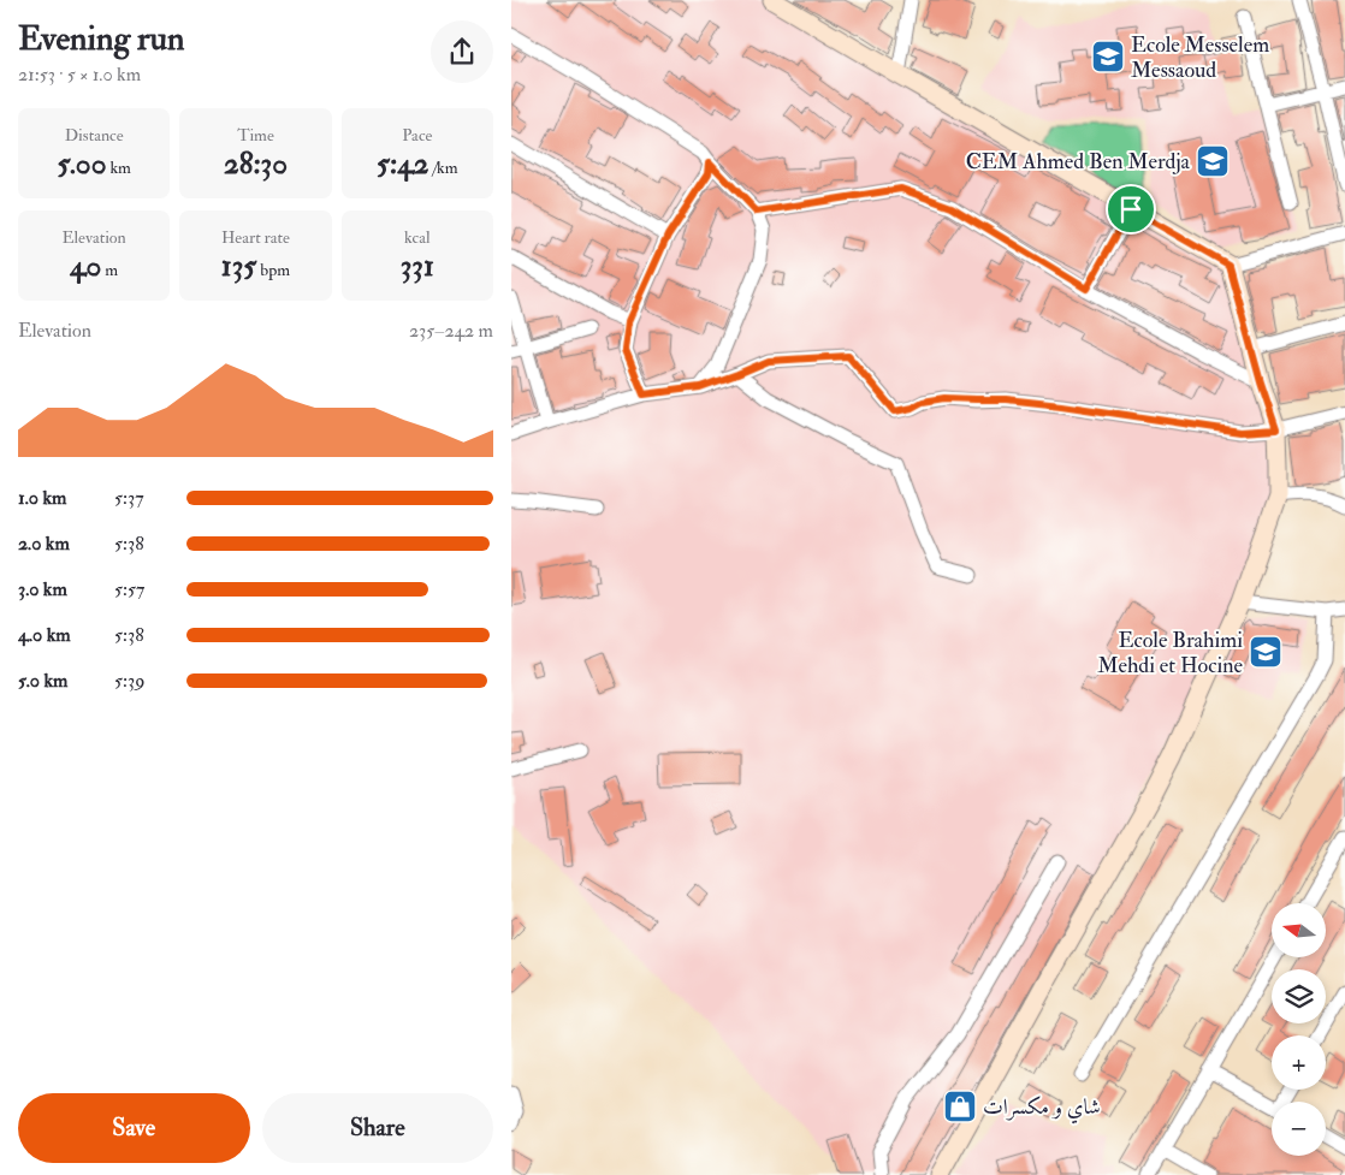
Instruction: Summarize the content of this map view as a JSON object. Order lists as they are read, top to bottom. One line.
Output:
{"places":{"school or university":["Ecole Messelem Messaoud","CEM Ahmed Ben Merdja","Ecole Brahimi Mehdi et Hocine"],"shop":["شاي و مكسرات"]},"north":"left","page":{"heading":["Evening run","21:53 · 5 × 1.0 km"],"stats":[["Distance","5.00 km"],["Time","28:30"],["Pace","5:42 /km"],["Elevation","40 m"],["Heart rate","135 bpm"],["kcal","331"]],"chart":["Elevation","235–242 m"],"list":[{"name":"1.0 km","note":"5:37"},{"name":"2.0 km","note":"5:38"},{"name":"3.0 km","note":"5:57"},{"name":"4.0 km","note":"5:38"},{"name":"5.0 km","note":"5:39"}],"map_buttons":["+","−"],"buttons":["Save","Share"]}}
